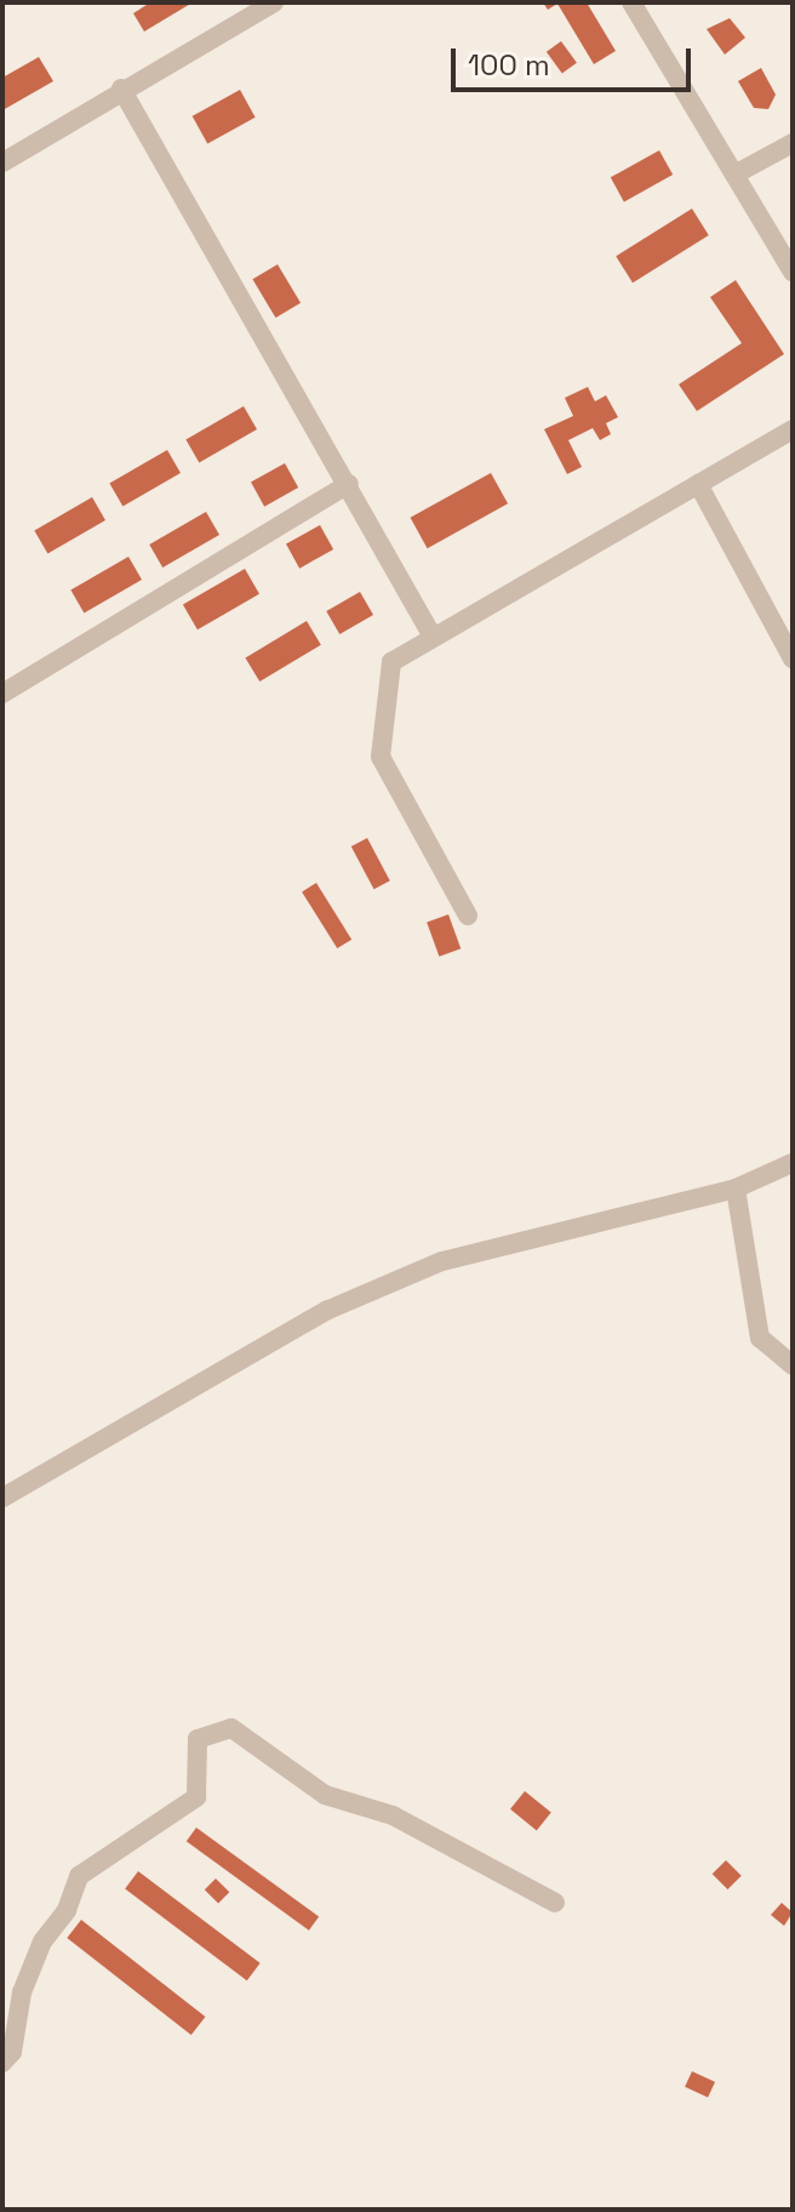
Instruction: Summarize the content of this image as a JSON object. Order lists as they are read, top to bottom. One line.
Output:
{"scale_bar":"100 m"}
